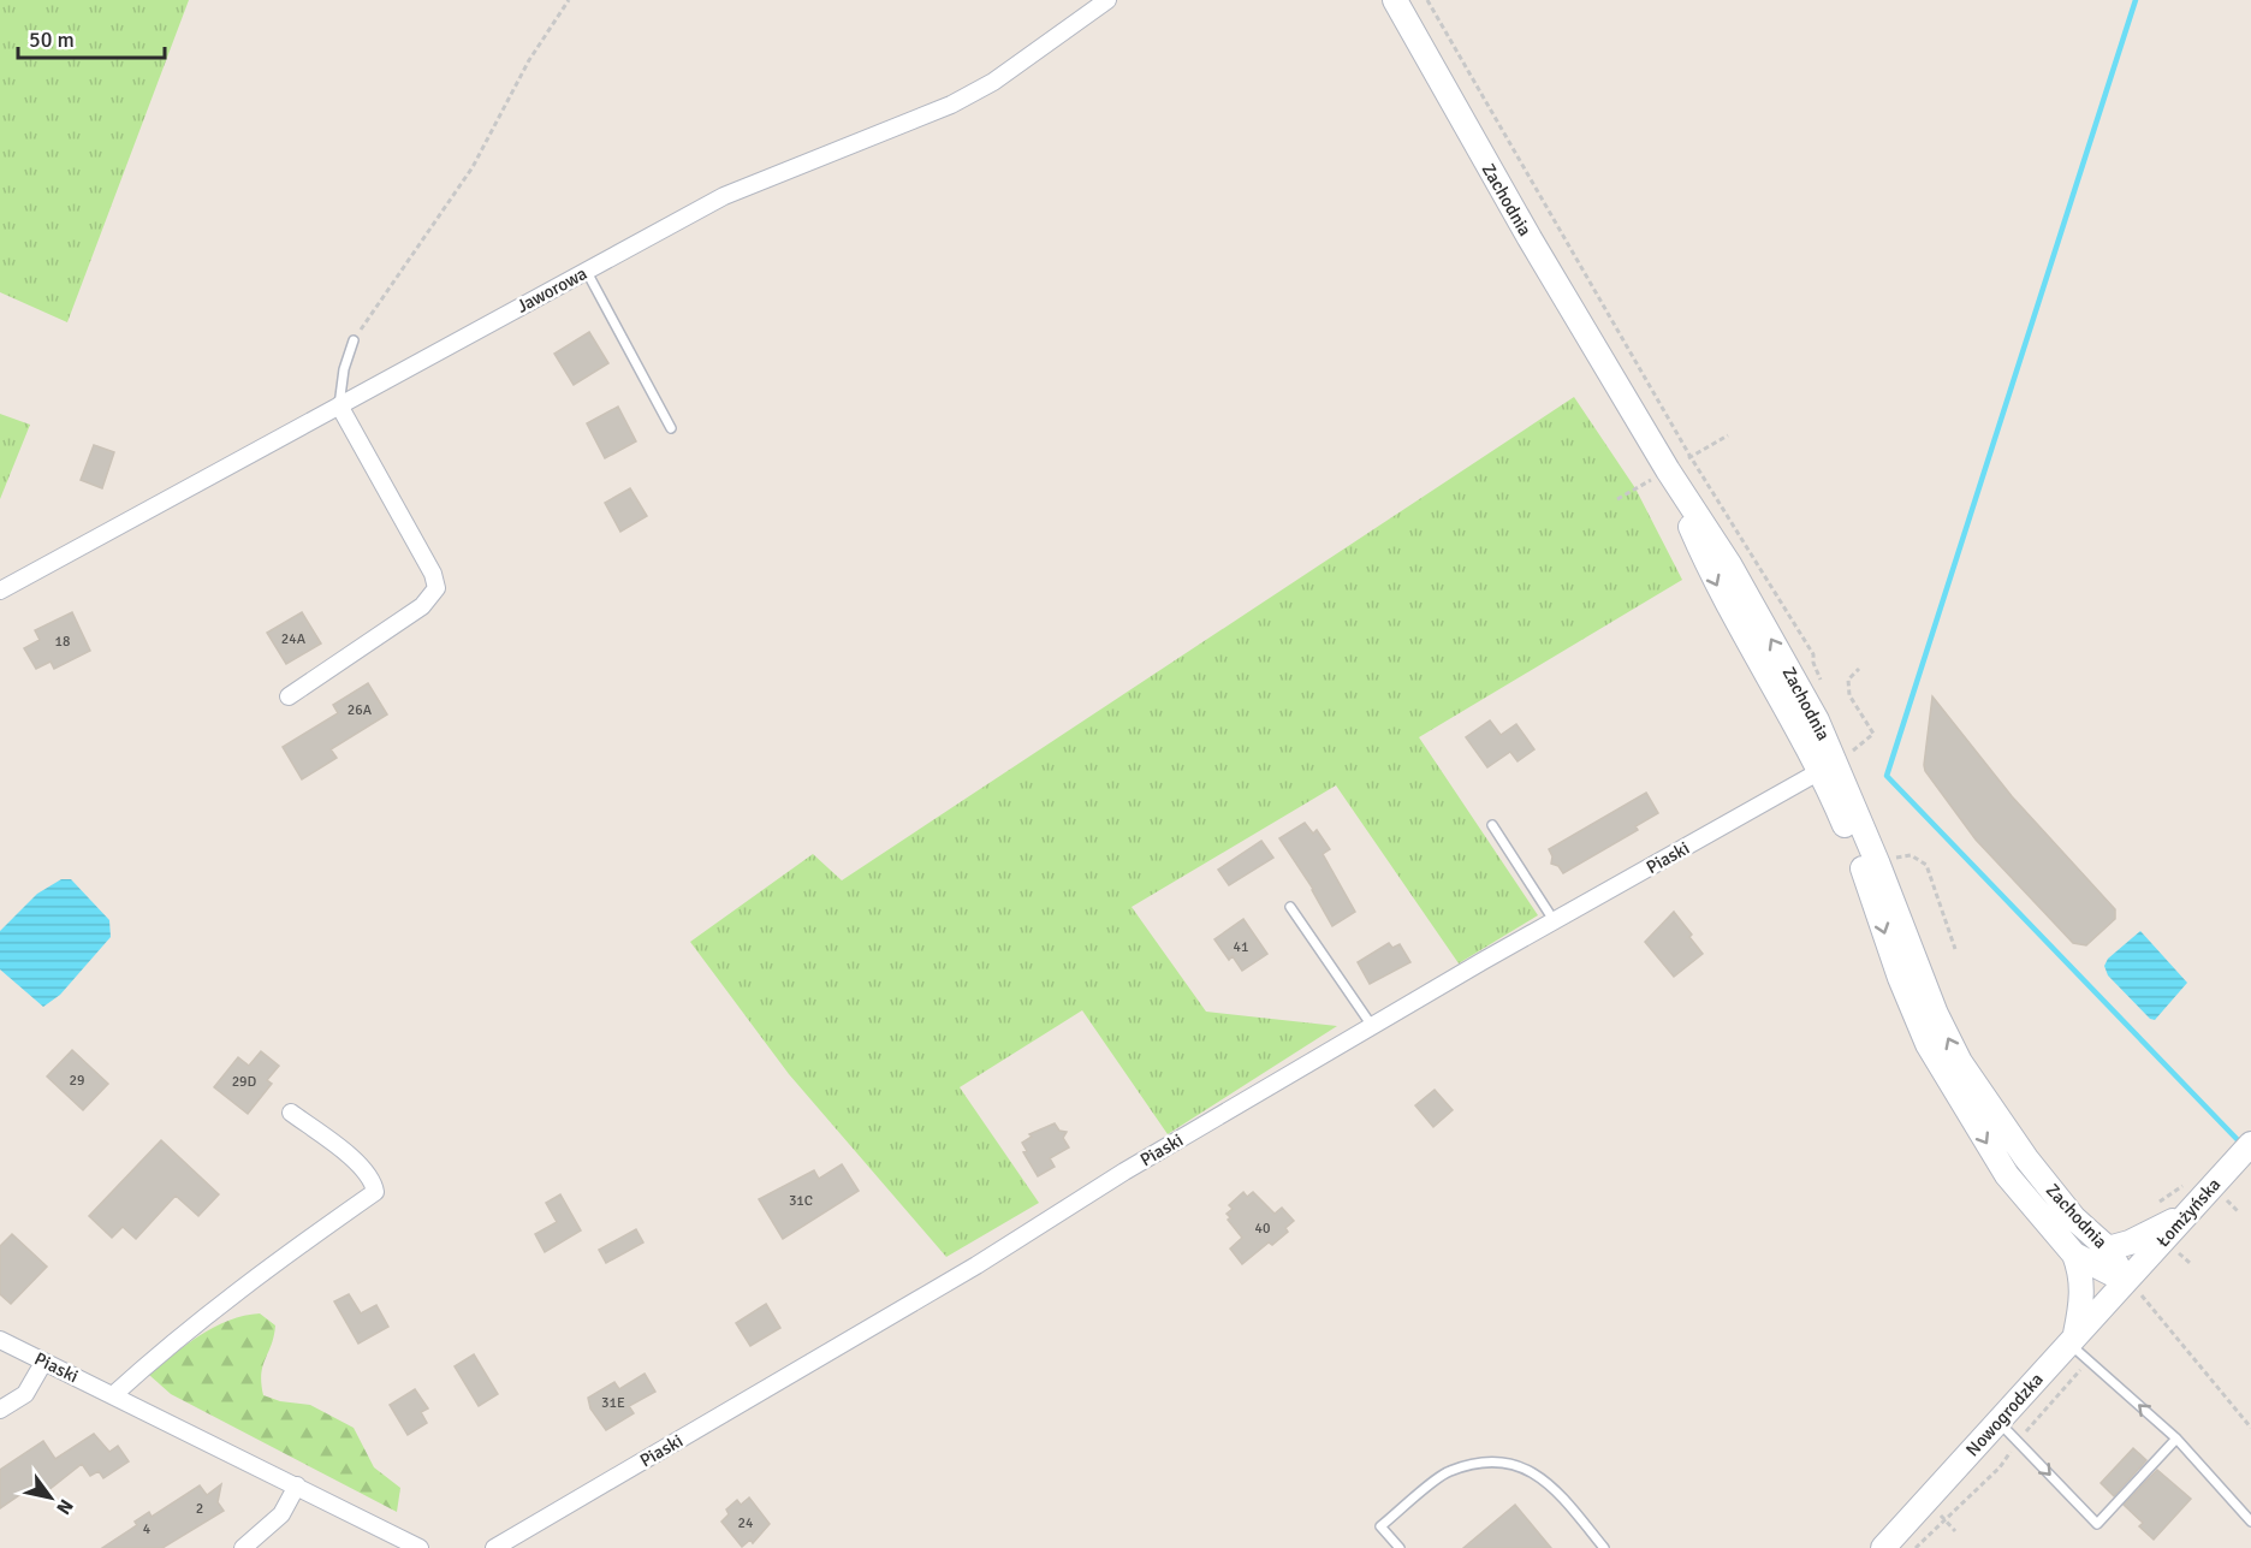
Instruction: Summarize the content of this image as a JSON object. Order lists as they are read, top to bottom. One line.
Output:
{"streets":{"main road":["Zachodnia","Łomżyńska","Nowogrodzka"],"street":["Jaworowa","Piaski"]},"crossings":[["Zachodnia","Piaski"],["Zachodnia","Łomżyńska"],["Zachodnia","Nowogrodzka"],["Łomżyńska","Nowogrodzka"]],"house_numbers":["24A","18","26A","41","29","29D","31C","40","31E","2","24","4"],"scale_bar":"50 m","north":"bottom right"}
